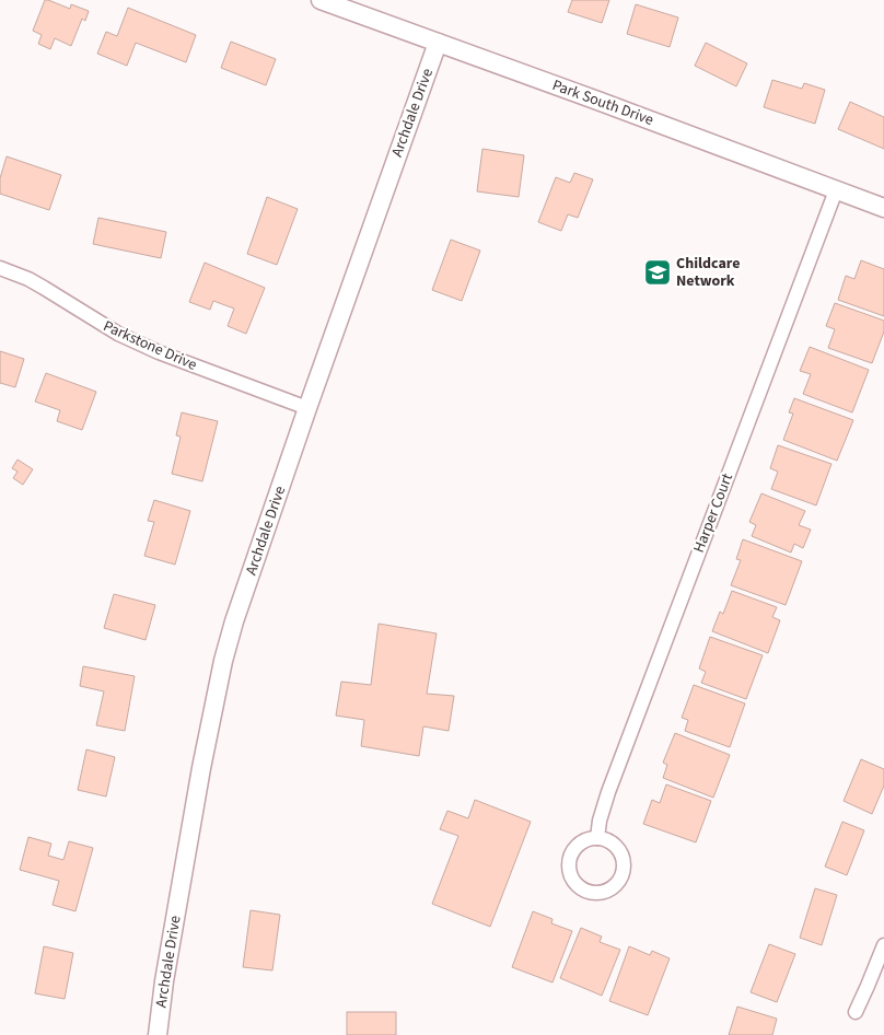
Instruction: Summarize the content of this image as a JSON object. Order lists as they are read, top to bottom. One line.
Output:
{"streets":{"street":["Park South Drive","Archdale Drive","Parkstone Drive","Harper Court"]},"crossings":[["Park South Drive","Archdale Drive"],["Park South Drive","Harper Court"],["Archdale Drive","Parkstone Drive"]],"places":{"school or university":["Childcare Network"]}}
